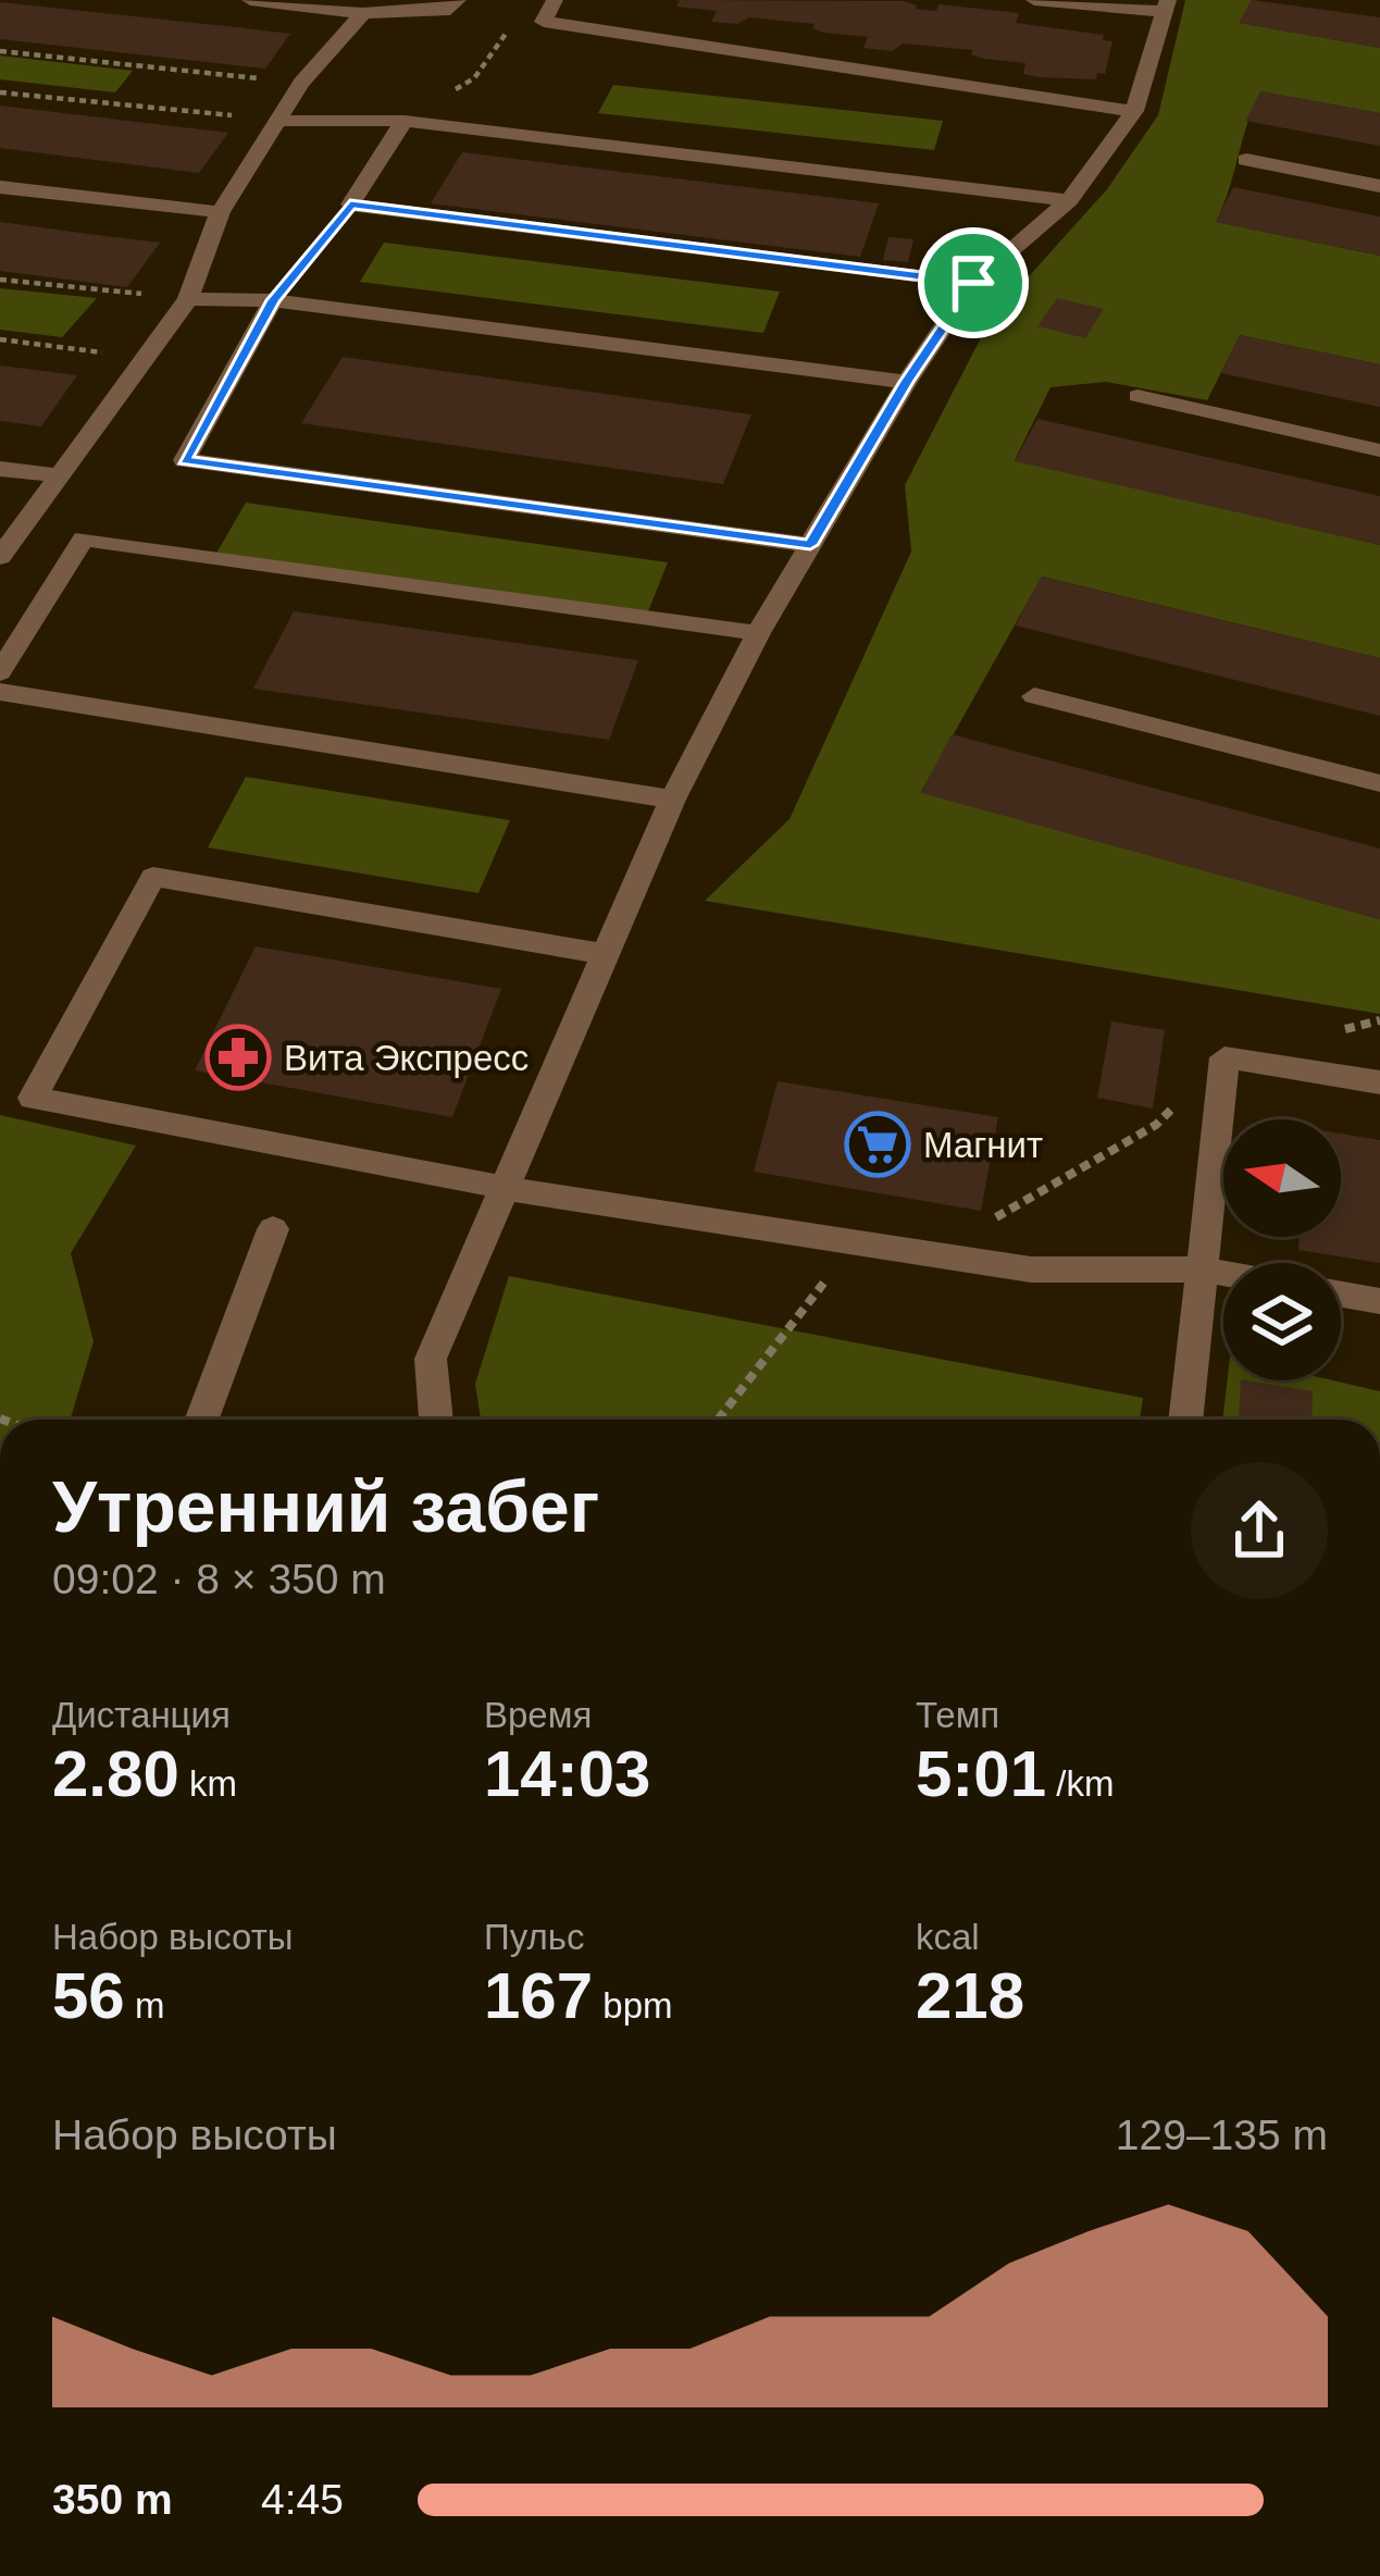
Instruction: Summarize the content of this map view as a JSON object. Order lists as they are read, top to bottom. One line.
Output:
{"places":{"pharmacy":["Вита Экспресс"],"supermarket":["Магнит"]},"north":"left","page":{"heading":["Утренний забег","09:02 · 8 × 350 m"],"stats":[["Дистанция","2.80 km"],["Время","14:03"],["Темп","5:01 /km"],["Набор высоты","56 m"],["Пульс","167 bpm"],["kcal","218"]],"chart":["Набор высоты","129–135 m"],"list":[{"name":"350 m","note":"4:45"}]}}
